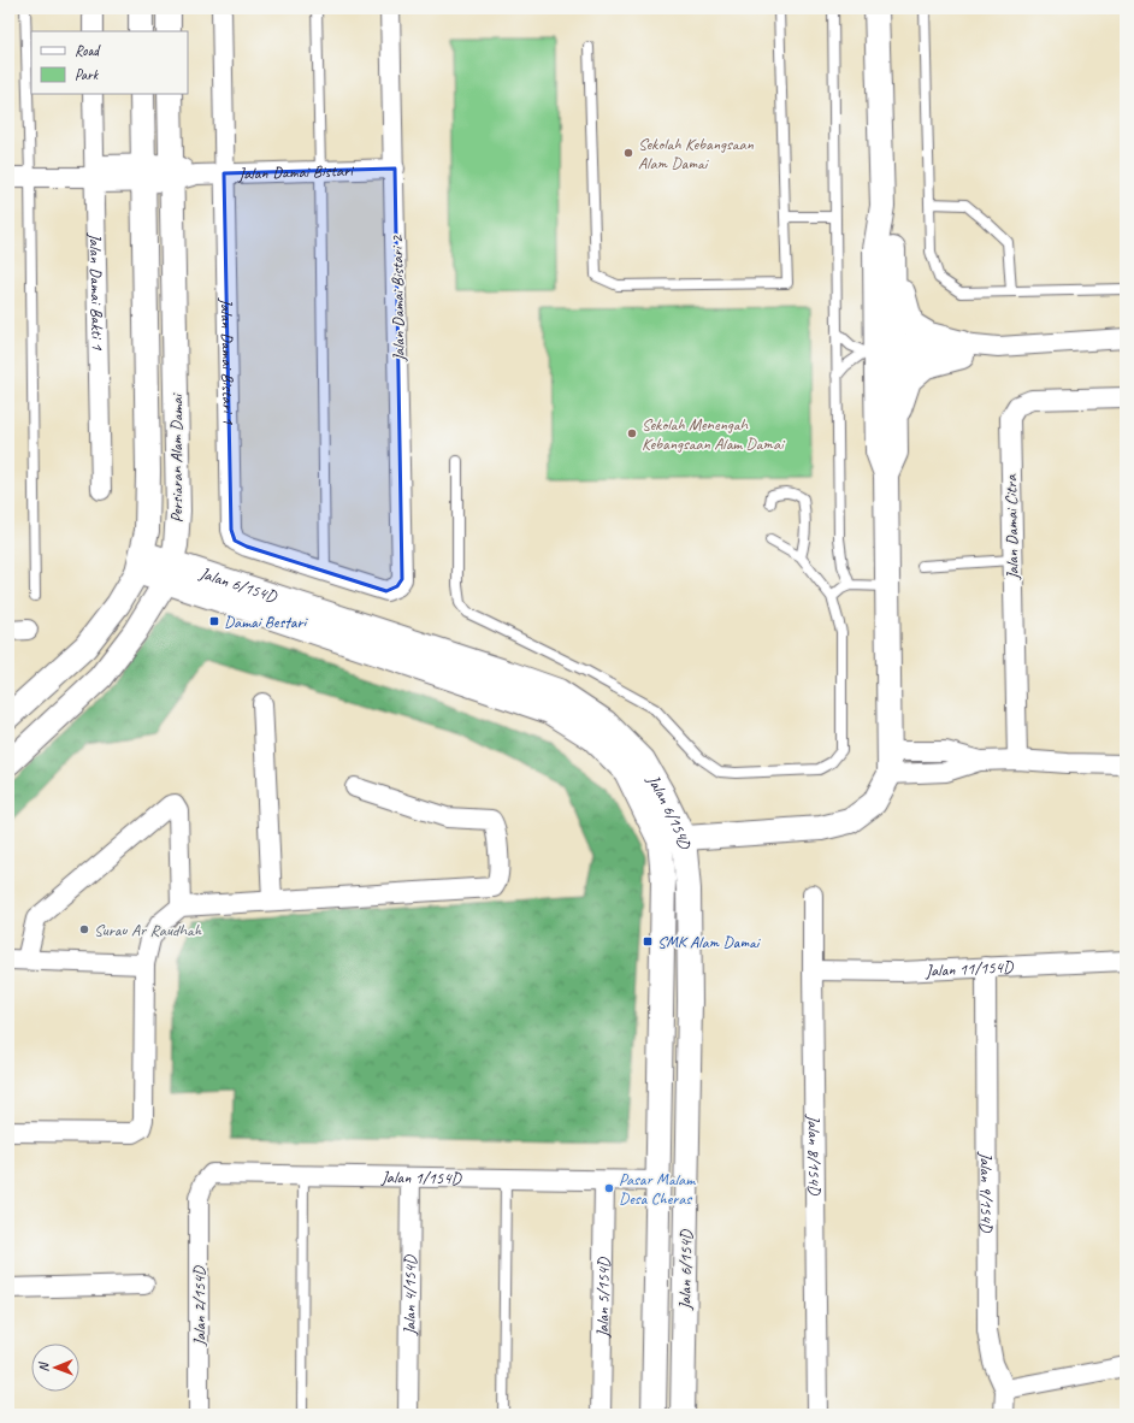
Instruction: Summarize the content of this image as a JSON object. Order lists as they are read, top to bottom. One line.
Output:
{"streets":{"street":["Jalan Damai Bistari","Jalan Damai Bakti 1","Jalan Damai Bistari 2","Jalan Damai Bistari 1","Persiaran Alam Damai","Jalan Damai Citra","Jalan 6/154D","Jalan 11/154D","Jalan 8/154D","Jalan 1/154D","Jalan 9/154D","Jalan 4/154D","Jalan 5/154D","Jalan 2/154D"]},"crossings":[["Jalan Damai Bistari","Jalan Damai Bakti 1"],["Jalan Damai Bistari","Jalan Damai Bistari 2"],["Jalan Damai Bistari","Jalan Damai Bistari 1"],["Jalan Damai Bistari","Persiaran Alam Damai"],["Jalan Damai Bistari 2","Jalan Damai Bistari 1"],["Persiaran Alam Damai","Jalan 6/154D"],["Jalan 6/154D","Jalan 1/154D"],["Jalan 11/154D","Jalan 8/154D"],["Jalan 11/154D","Jalan 9/154D"],["Jalan 1/154D","Jalan 4/154D"],["Jalan 1/154D","Jalan 5/154D"],["Jalan 1/154D","Jalan 2/154D"]],"places":{"other":["Sekolah Kebangsaan Alam Damai","Sekolah Menengah Kebangsaan Alam Damai","Surau Ar Raudhah","Pasar Malam Desa Cheras"],"transit":["Damai Bestari","SMK Alam Damai"]},"legend":["Road","Park"],"north":"left"}
